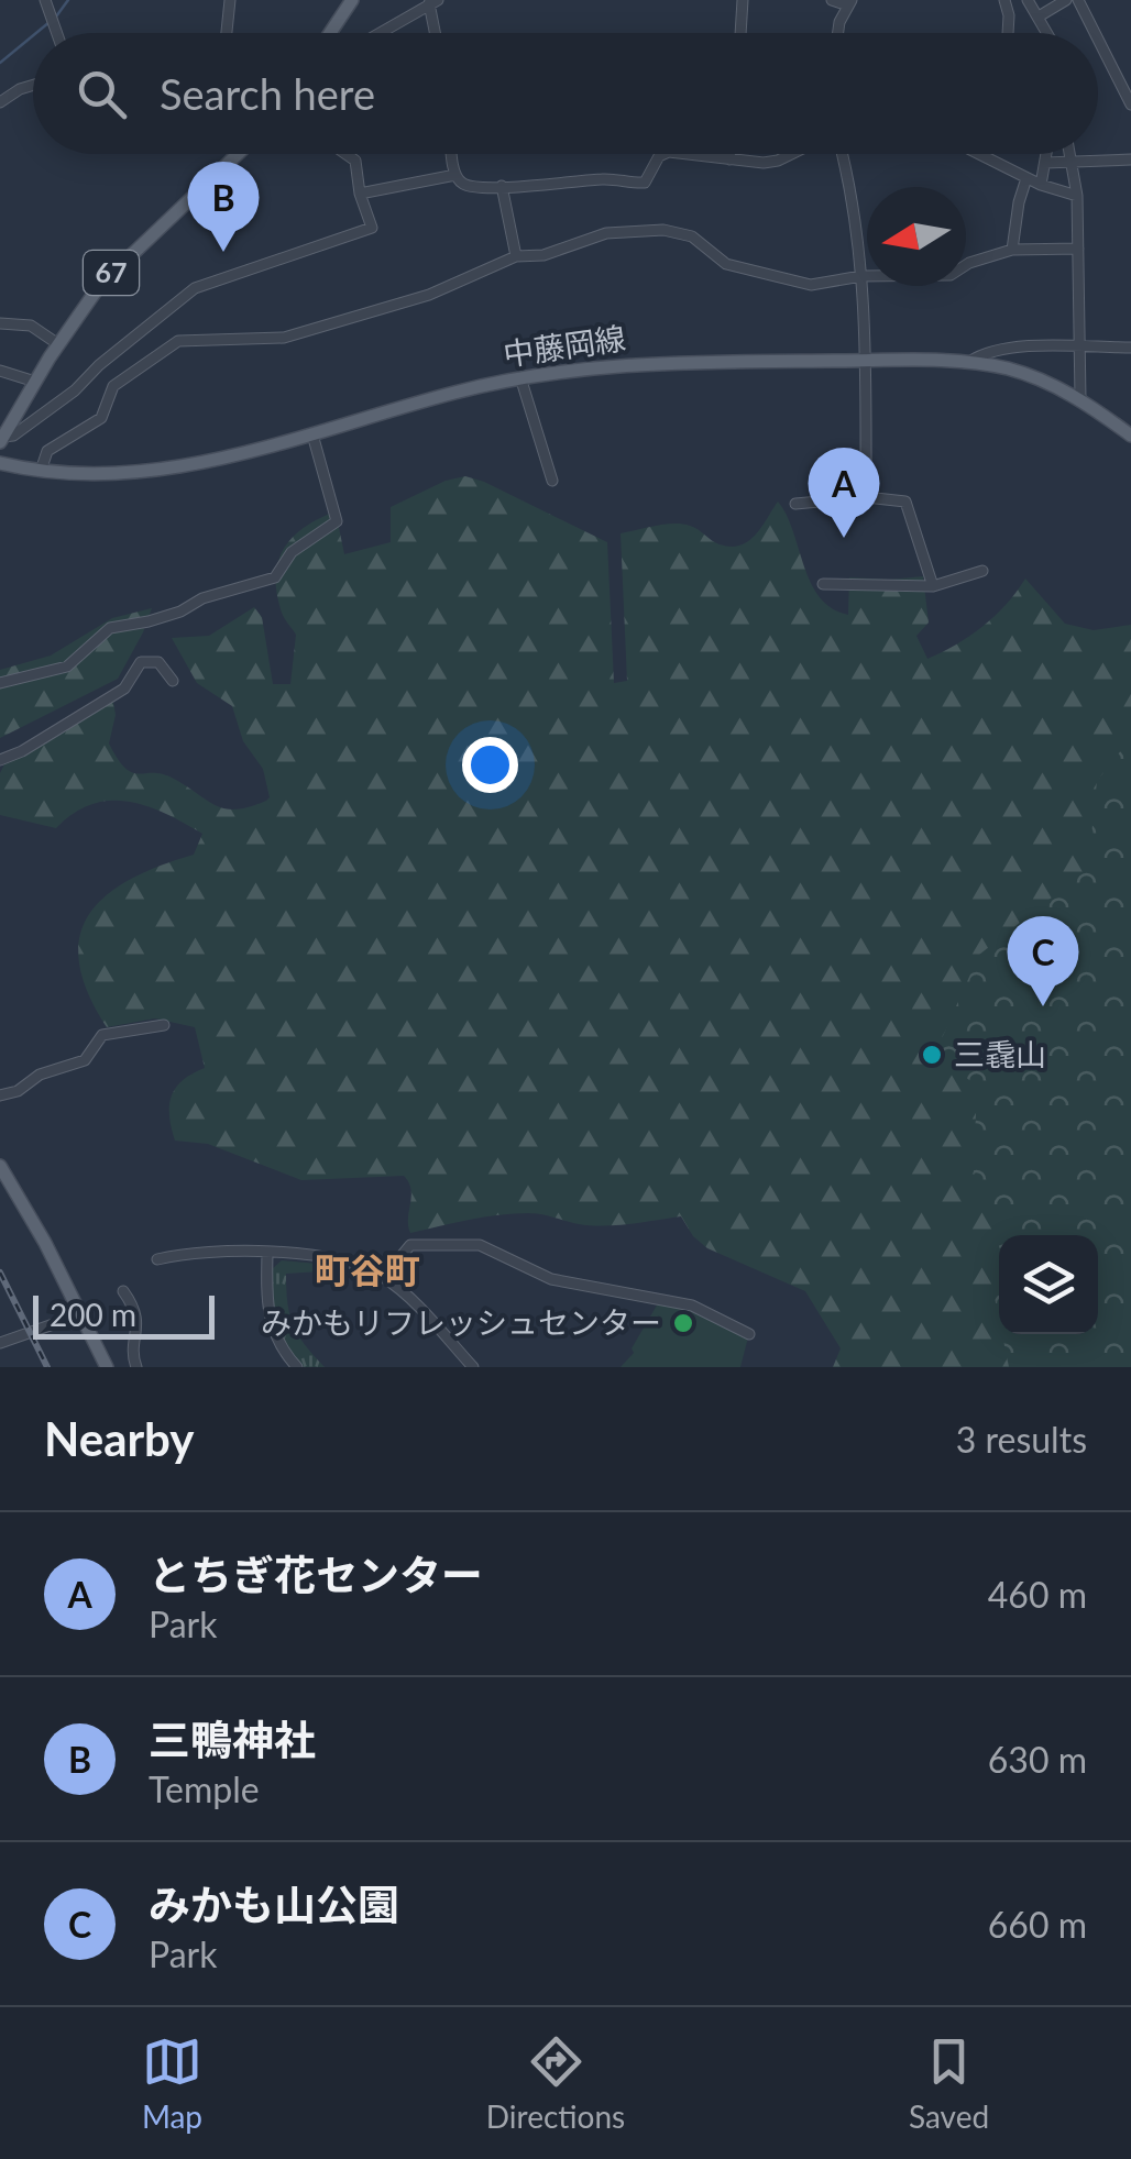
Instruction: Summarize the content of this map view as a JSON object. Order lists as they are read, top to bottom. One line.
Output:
{"streets":{"main road":["67","中藤岡線"]},"districts":["町谷町"],"places":["三毳山","みかもリフレッシュセンター"],"scale_bar":"200 m","north":"left","page":{"search":"Search here","pins":["B","A","C"],"scale":"200 m","heading":["Nearby","3 results"],"list":[{"mark":"A","name":"とちぎ花センター","note":"Park","value":"460 m"},{"mark":"B","name":"三鴨神社","note":"Temple","value":"630 m"},{"mark":"C","name":"みかも山公園","note":"Park","value":"660 m"}],"nav":["Map","Directions","Saved"]}}
